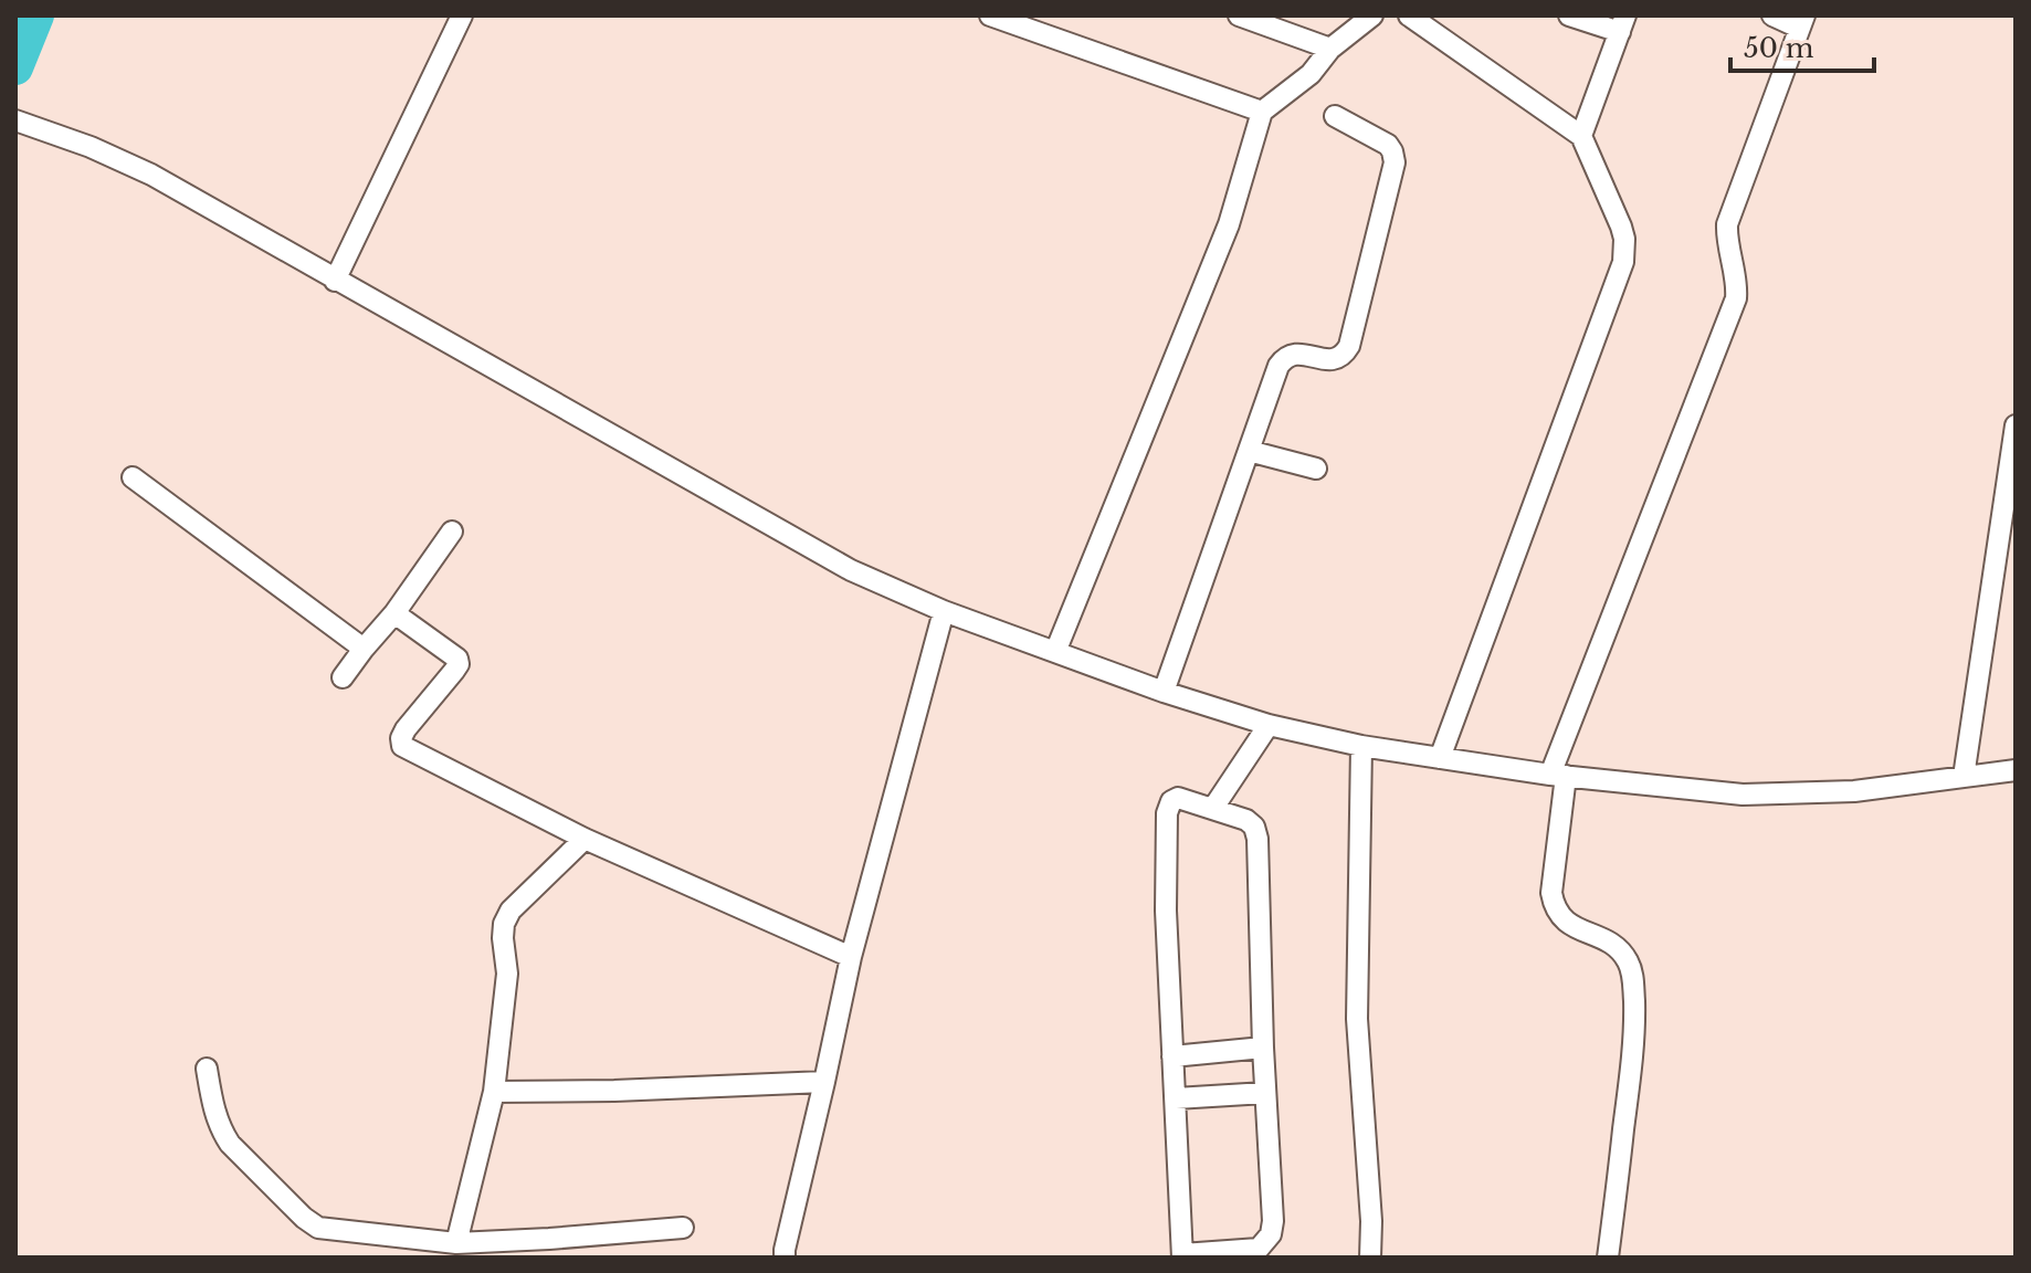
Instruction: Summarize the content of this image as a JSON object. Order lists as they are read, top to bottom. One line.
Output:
{"scale_bar":"50 m"}
